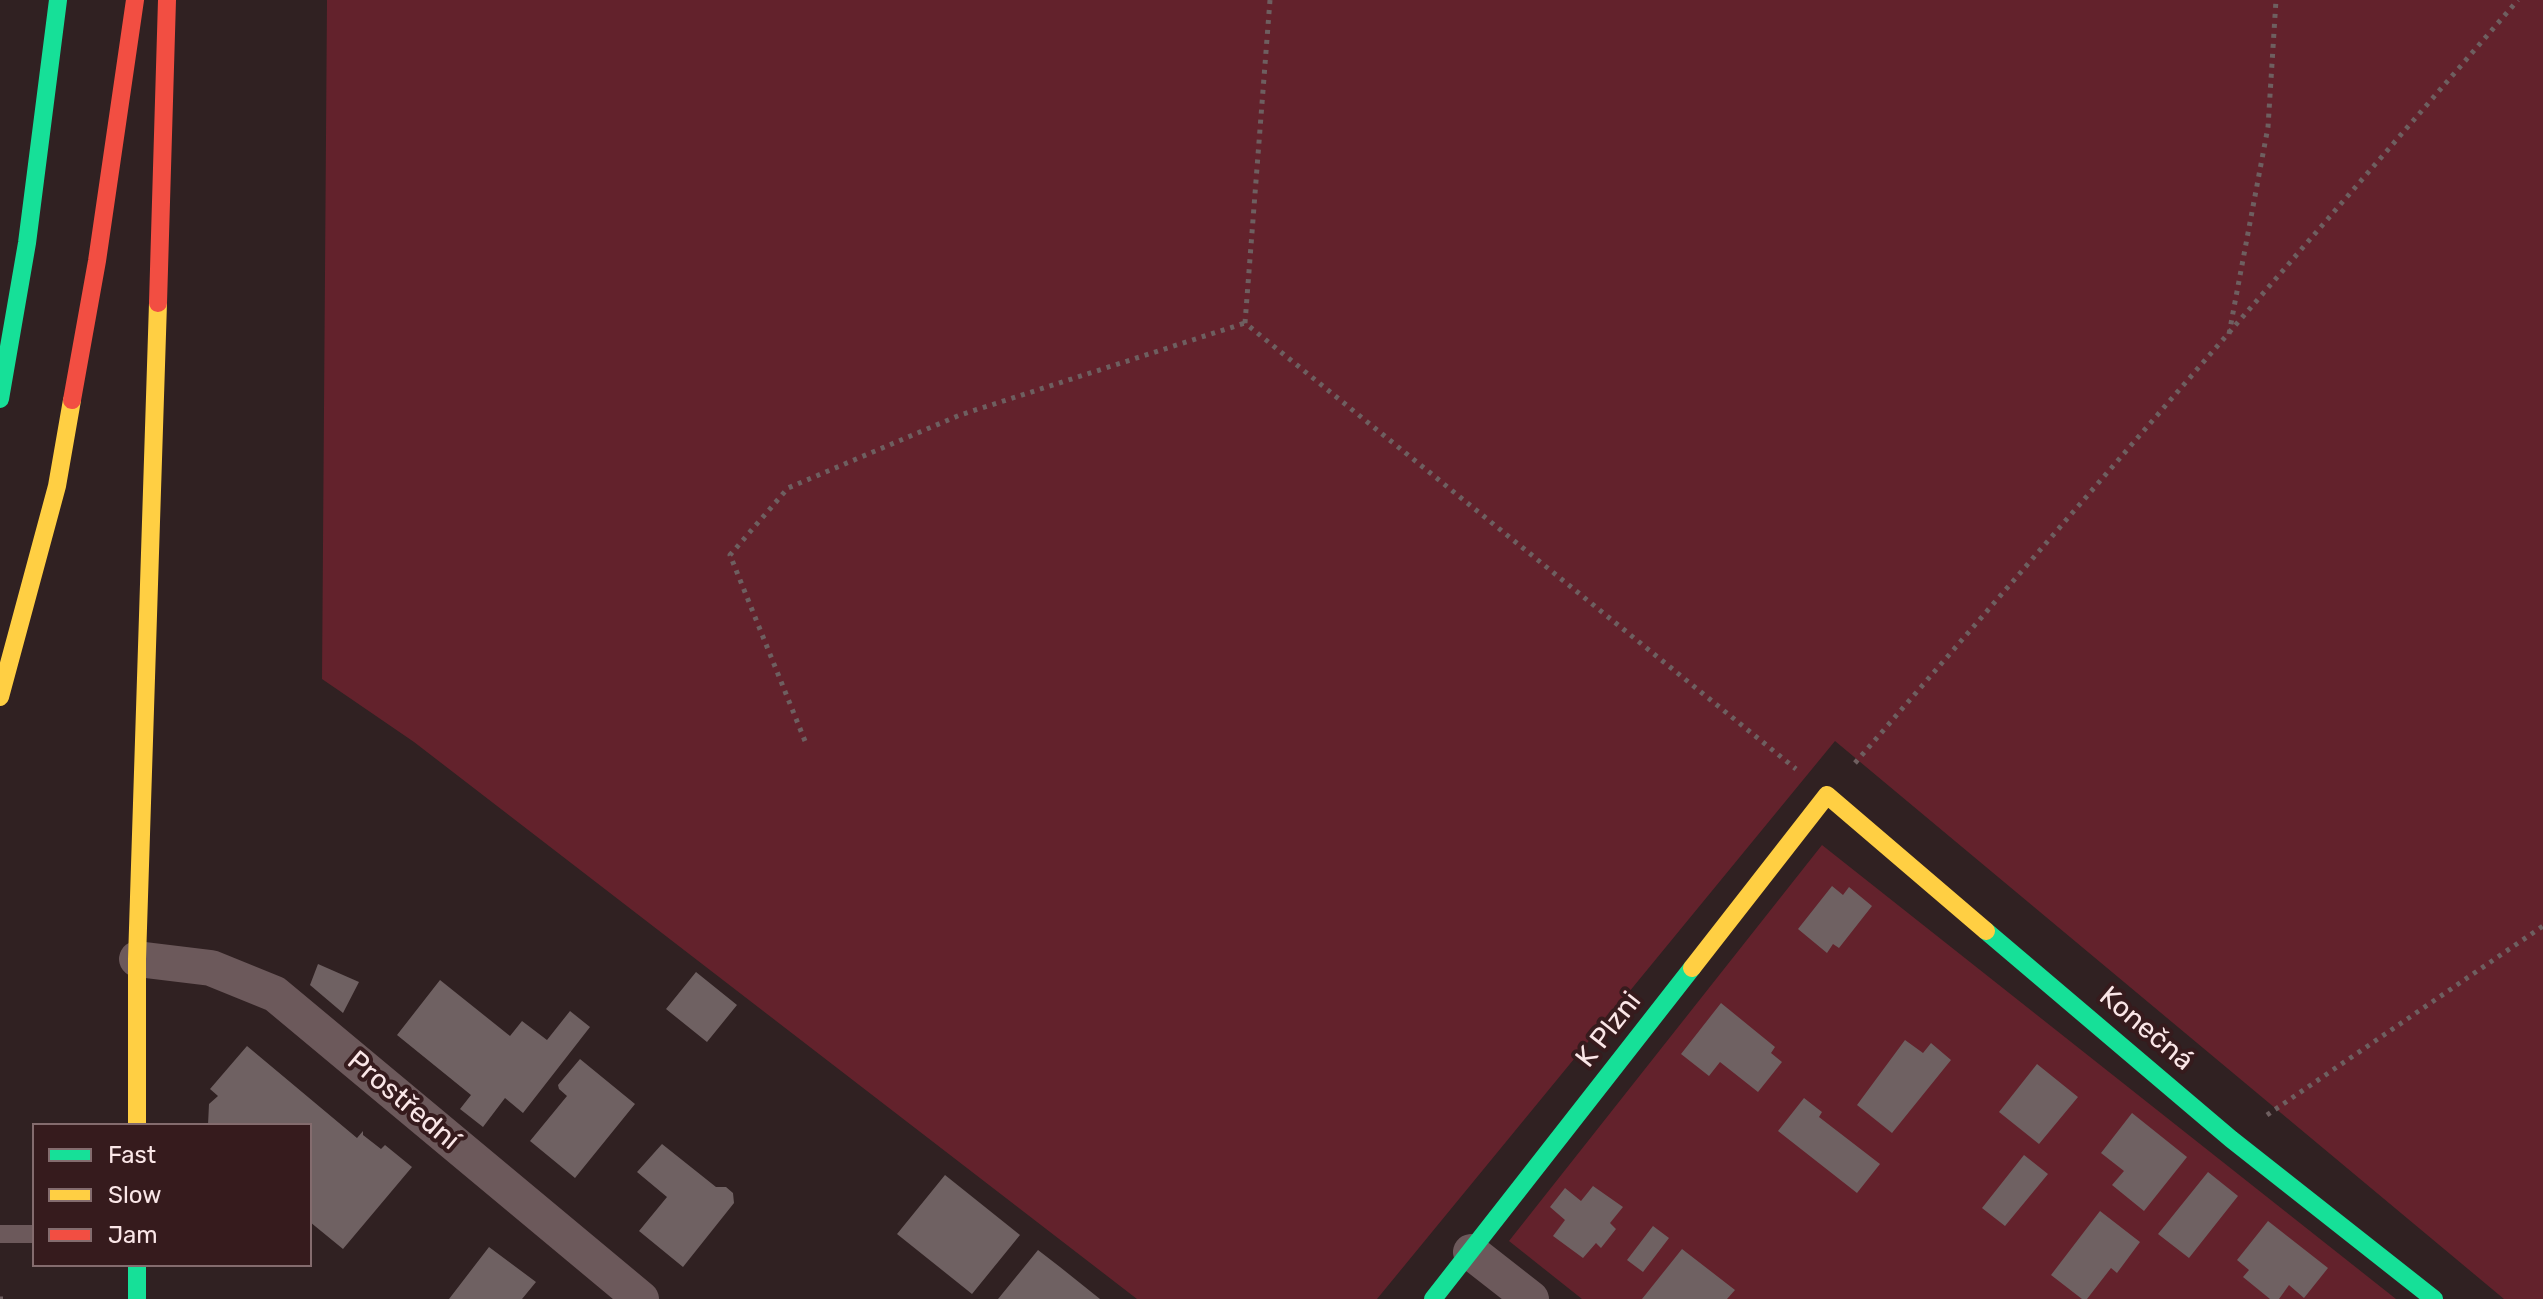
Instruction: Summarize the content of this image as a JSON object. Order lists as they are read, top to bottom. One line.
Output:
{"streets":{"main road":["Konečná","K Plzni"],"street":["Prostřední"]},"crossings":[["Konečná","K Plzni"]],"legend":["Fast","Slow","Jam"]}
